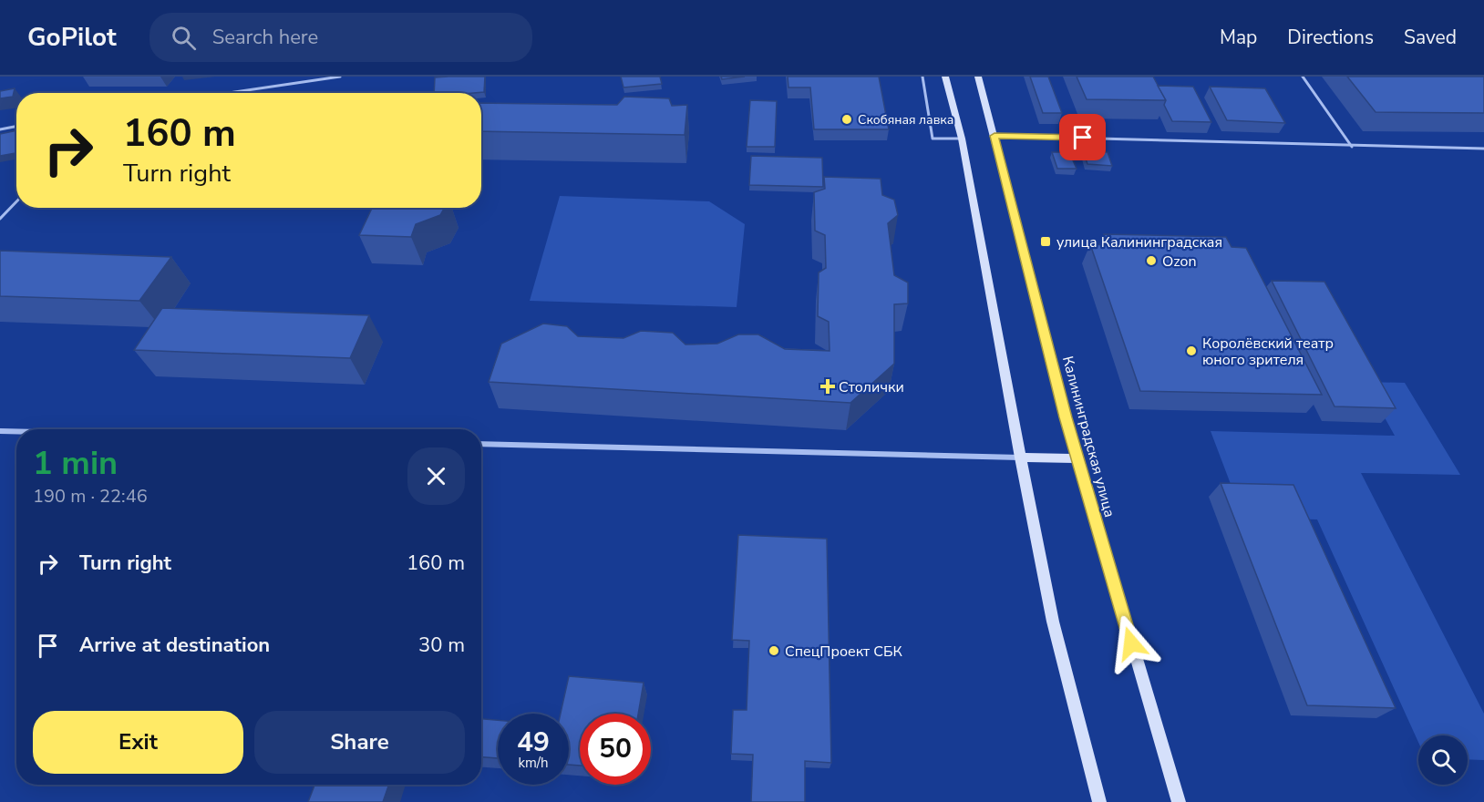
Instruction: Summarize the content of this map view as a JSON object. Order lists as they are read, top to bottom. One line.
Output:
{"streets":{"main road":["Калининградская улица"]},"places":{"other":["Скобяная лавка","Ozon","Королёвский театр юного зрителя","СпецПроект СБК"],"transit":["улица Калининградская"],"health":["Столички"]},"page":{"header":"GoPilot","search":"Search here","nav":["Map","Directions","Saved"],"turn":["160 m","Turn right"],"heading":["1 min","190 m · 22:46"],"list":[{"name":"Turn right","value":"160 m"},{"name":"Arrive at destination","value":"30 m"}],"buttons":["Exit","Share"],"speed":"49 km/h","limit":"50"}}
